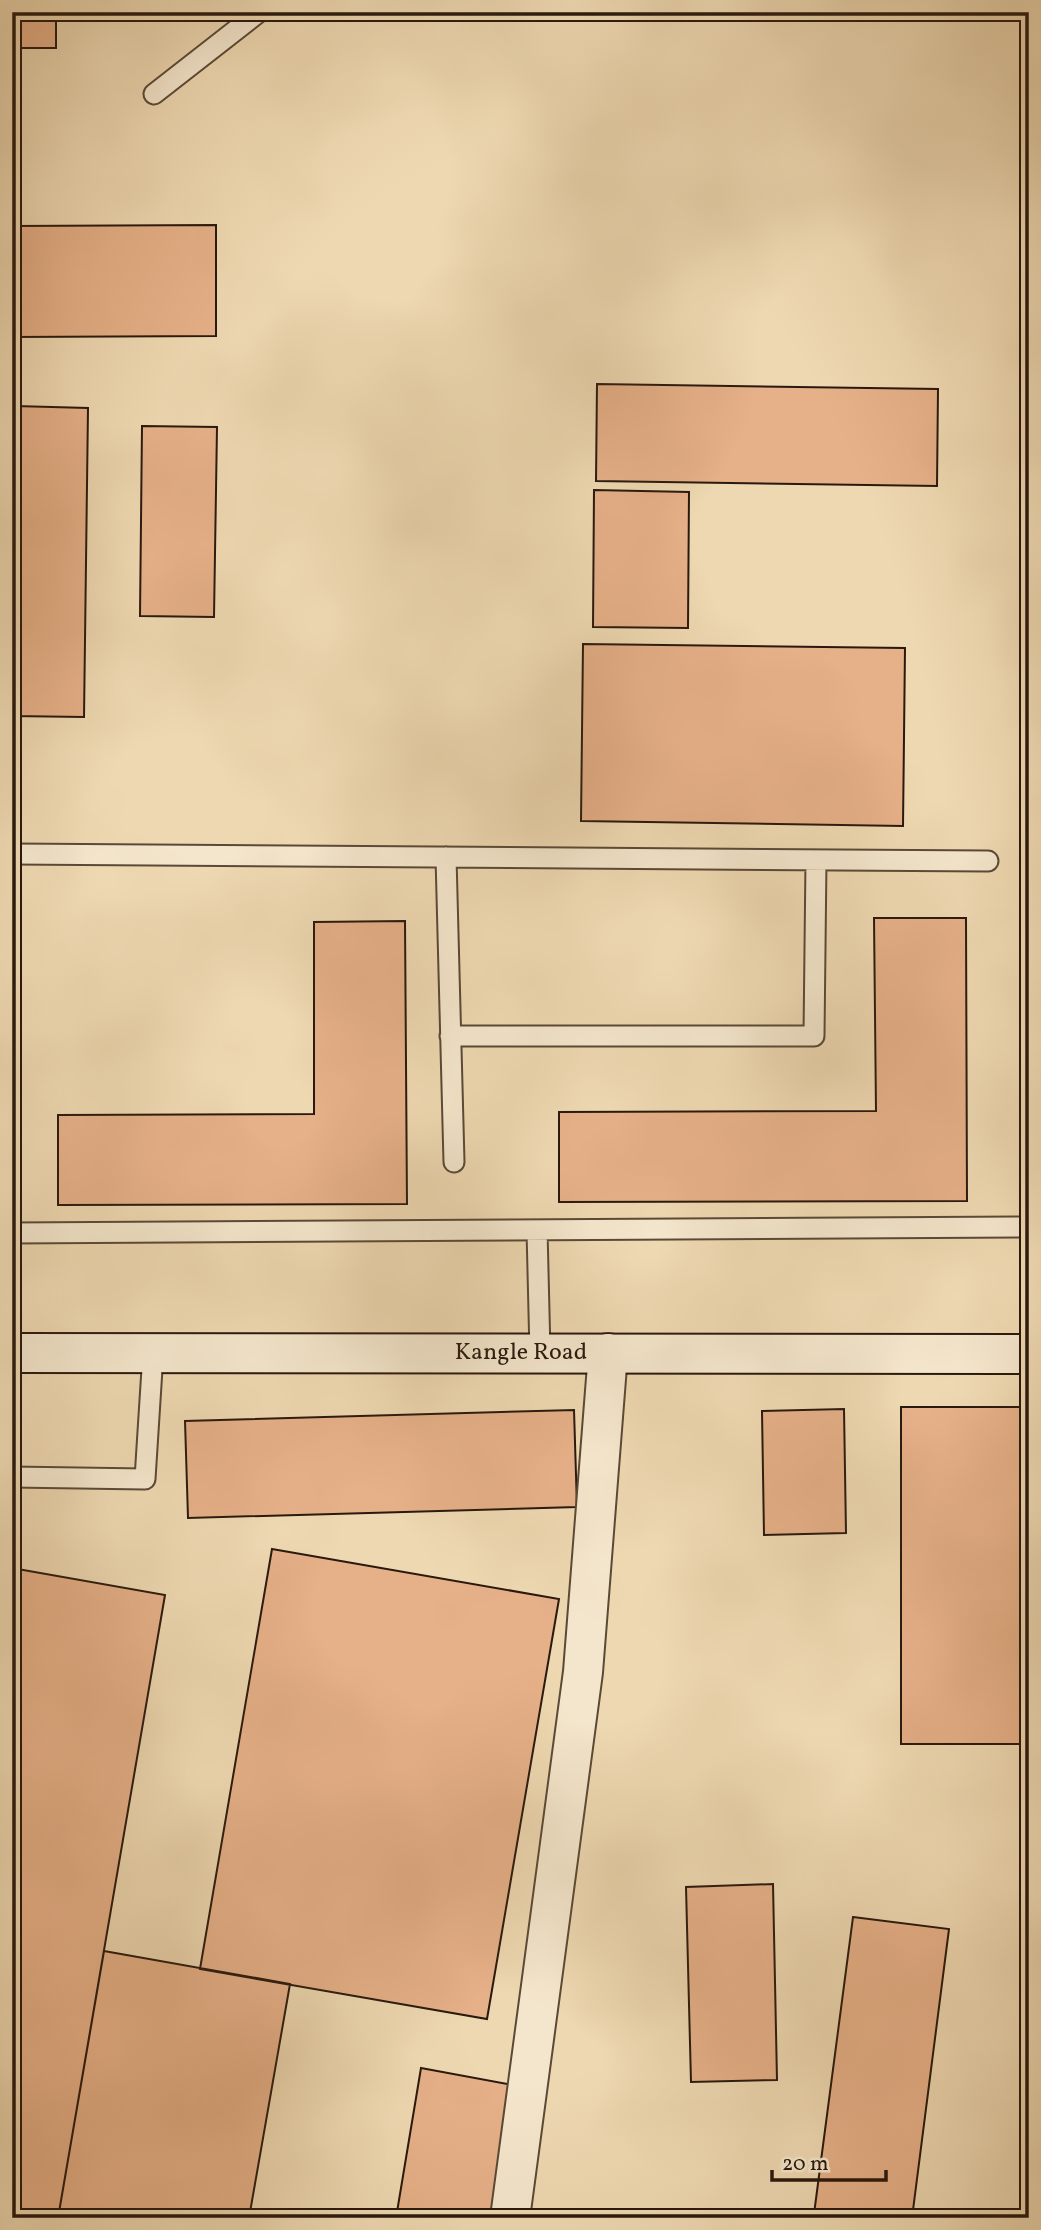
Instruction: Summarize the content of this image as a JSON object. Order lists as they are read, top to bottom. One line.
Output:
{"streets":{"main road":["Kangle Road"]},"scale_bar":"20 m"}
